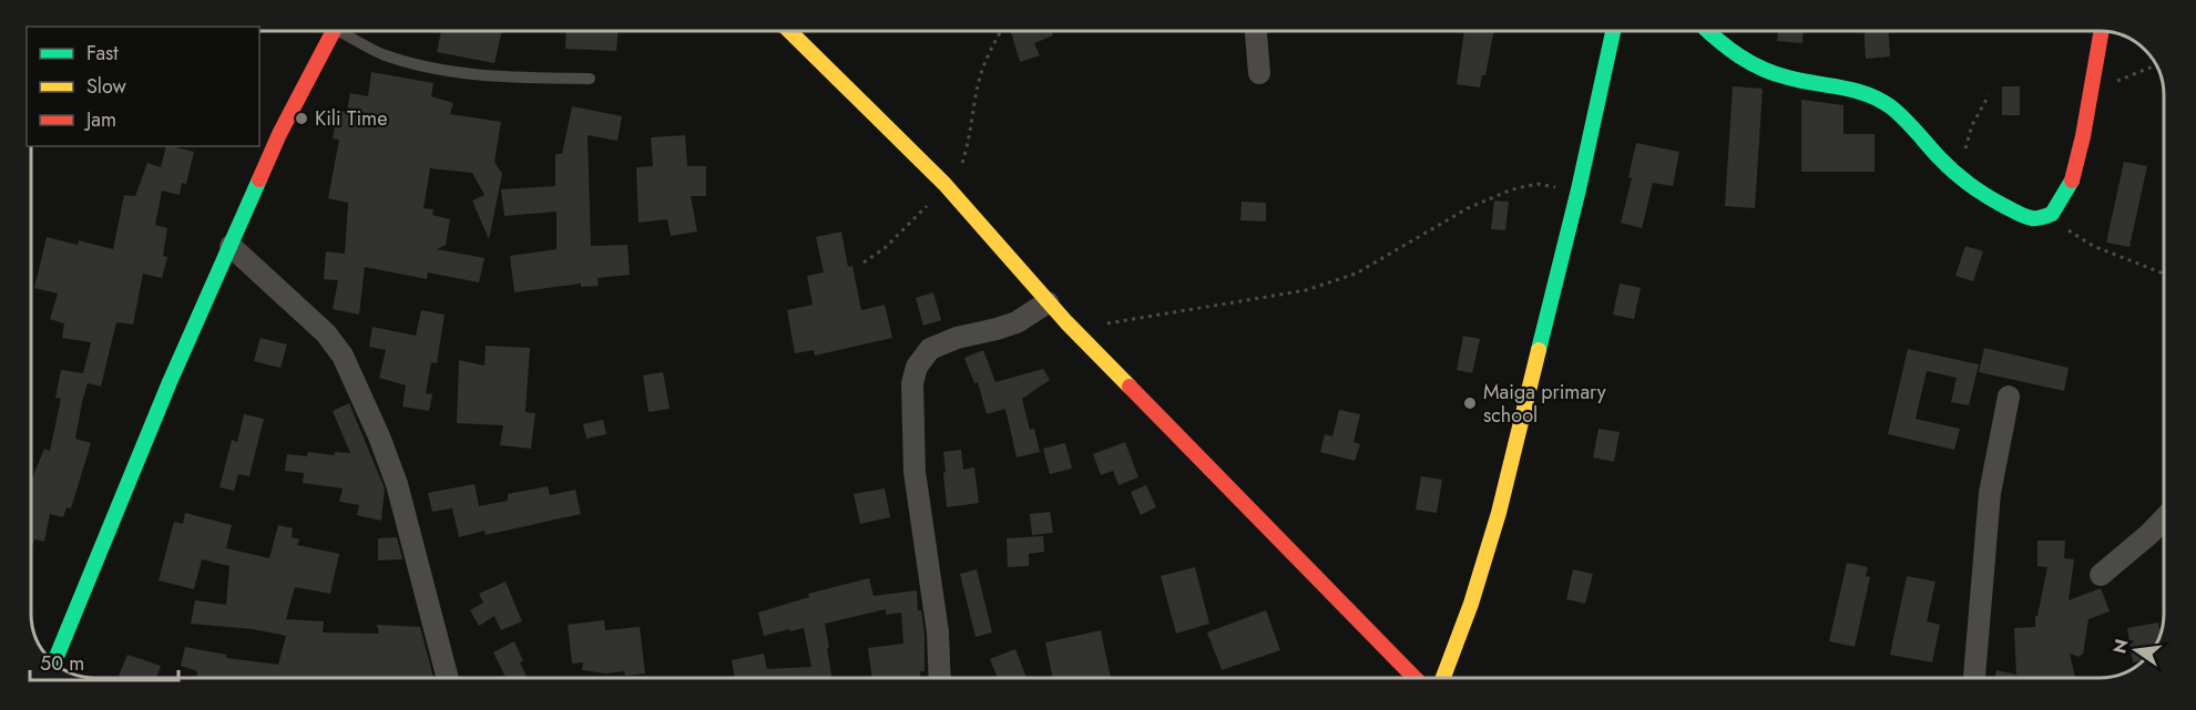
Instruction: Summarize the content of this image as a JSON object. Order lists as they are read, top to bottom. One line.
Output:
{"places":["Kili Time","Maiga primary school"],"legend":["Fast","Slow","Jam"],"scale_bar":"50 m","north":"left"}
